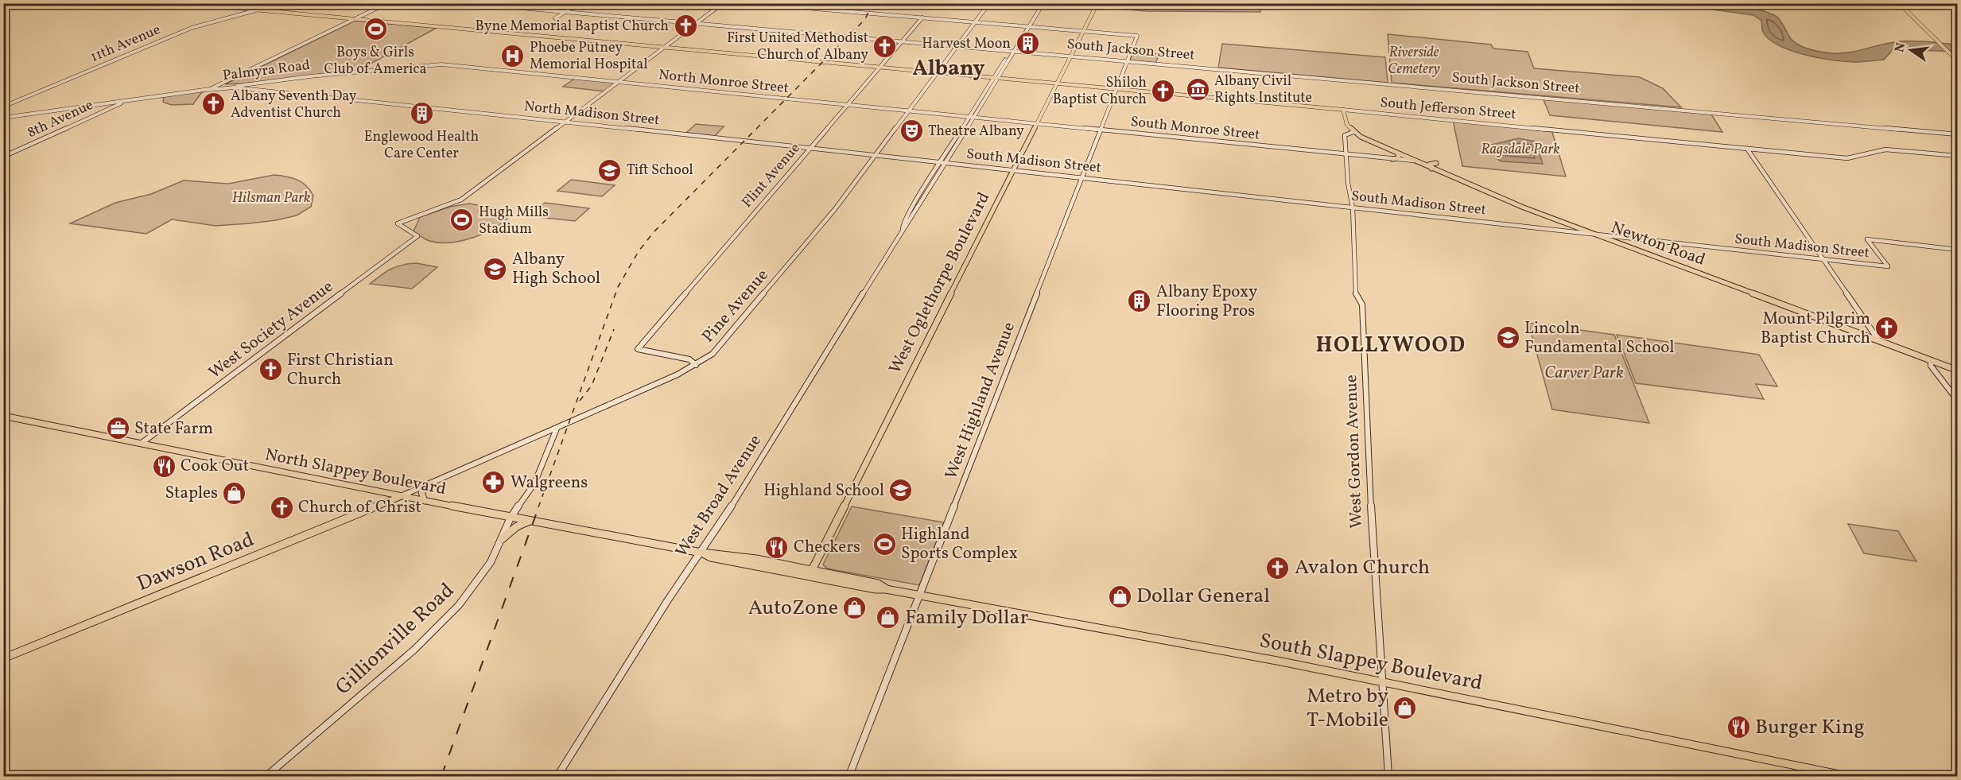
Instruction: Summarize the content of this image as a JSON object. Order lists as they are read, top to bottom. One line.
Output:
{"streets":{"main road":["South Jefferson Street","Newton Road","West Oglethorpe Boulevard","North Slappey Boulevard","Dawson Road","South Slappey Boulevard"],"street":["11th Avenue","South Jackson Street","Palmyra Road","North Monroe Street","North Madison Street","8th Avenue","South Monroe Street","South Madison Street","Flint Avenue","Pine Avenue","West Society Avenue","West Highland Avenue","West Gordon Avenue","West Broad Avenue","Gillionville Road"]},"crossings":[["11th Avenue","South Jefferson Street"],["South Jackson Street","Flint Avenue"],["South Jackson Street","West Oglethorpe Boulevard"],["South Jackson Street","Pine Avenue"],["South Jackson Street","West Highland Avenue"],["South Jackson Street","West Broad Avenue"],["Palmyra Road","North Monroe Street"],["Palmyra Road","North Madison Street"],["Palmyra Road","8th Avenue"],["North Monroe Street","South Monroe Street"],["North Monroe Street","Flint Avenue"],["North Monroe Street","Pine Avenue"],["North Monroe Street","West Broad Avenue"],["South Jefferson Street","Flint Avenue"],["South Jefferson Street","West Oglethorpe Boulevard"],["South Jefferson Street","Pine Avenue"],["South Jefferson Street","West Highland Avenue"],["South Jefferson Street","West Broad Avenue"],["North Madison Street","South Madison Street"],["North Madison Street","Flint Avenue"],["North Madison Street","Pine Avenue"],["North Madison Street","West Society Avenue"],["North Madison Street","West Broad Avenue"],["South Monroe Street","Newton Road"],["South Monroe Street","West Oglethorpe Boulevard"],["South Monroe Street","West Highland Avenue"],["South Monroe Street","West Gordon Avenue"],["South Monroe Street","West Broad Avenue"],["South Madison Street","Newton Road"],["South Madison Street","West Oglethorpe Boulevard"],["South Madison Street","West Highland Avenue"],["South Madison Street","West Gordon Avenue"],["South Madison Street","West Broad Avenue"],["Flint Avenue","Pine Avenue"],["Newton Road","West Gordon Avenue"],["West Oglethorpe Boulevard","West Highland Avenue"],["West Oglethorpe Boulevard","North Slappey Boulevard"],["West Oglethorpe Boulevard","South Slappey Boulevard"],["Pine Avenue","North Slappey Boulevard"],["Pine Avenue","Dawson Road"],["Pine Avenue","Gillionville Road"],["West Society Avenue","North Slappey Boulevard"],["West Highland Avenue","South Slappey Boulevard"],["West Gordon Avenue","South Slappey Boulevard"],["North Slappey Boulevard","West Broad Avenue"],["North Slappey Boulevard","Dawson Road"],["North Slappey Boulevard","Gillionville Road"],["North Slappey Boulevard","South Slappey Boulevard"]],"districts":["Albany","HOLLYWOOD"],"parks":["Riverside Cemetery","Ragsdale Park","Hilsman Park","Carver Park"],"places":{"church":["Byne Memorial Baptist Church","First United Methodist Church of Albany","Shiloh Baptist Church","Albany Seventh Day Adventist Church","Mount Pilgrim Baptist Church","First Christian Church","Church of Christ","Avalon Church"],"sports":["Boys & Girls Club of America","Hugh Mills Stadium","Highland Sports Complex"],"building":["Harvest Moon","Englewood Health Care Center","Albany Epoxy Flooring Pros"],"hospital":["Phoebe Putney Memorial Hospital"],"museum":["Albany Civil Rights Institute"],"theatre":["Theatre Albany"],"school or university":["Tift School","Albany High School","Lincoln Fundamental School","Highland School"],"office":["State Farm"],"restaurant":["Cook Out","Checkers","Burger King"],"pharmacy":["Walgreens"],"shop":["Staples","Dollar General","AutoZone","Family Dollar","Metro by T-Mobile"]},"north":"left"}
